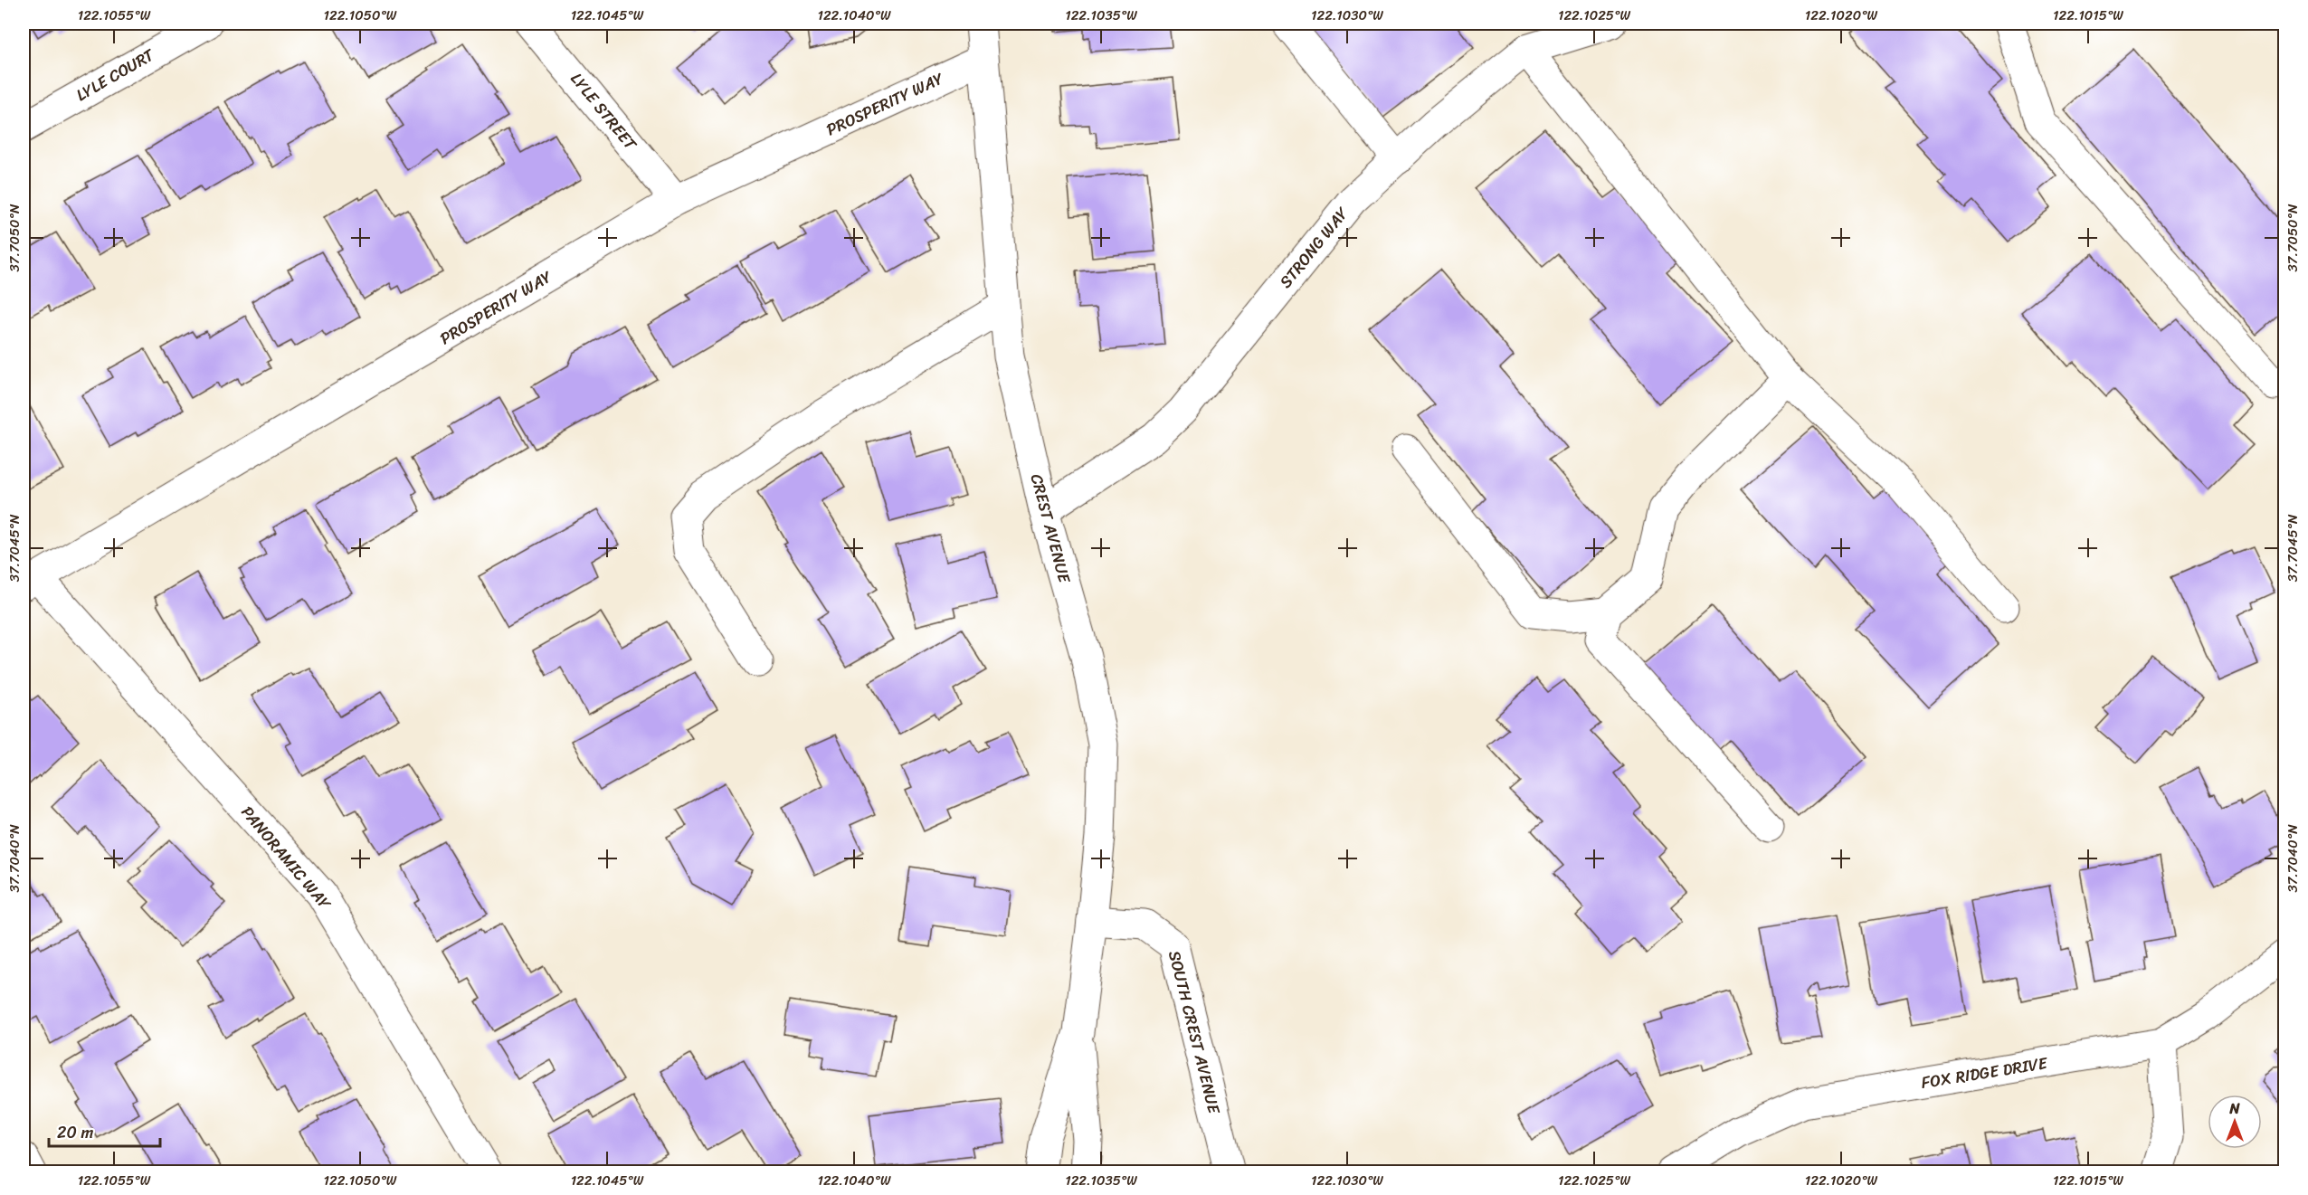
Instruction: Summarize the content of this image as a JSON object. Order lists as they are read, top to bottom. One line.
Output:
{"streets":{"street":["LYLE COURT","PROSPERITY WAY","LYLE STREET","STRONG WAY","CREST AVENUE","PANORAMIC WAY","SOUTH CREST AVENUE","FOX RIDGE DRIVE"]},"crossings":[["PROSPERITY WAY","LYLE STREET"],["PROSPERITY WAY","CREST AVENUE"],["PROSPERITY WAY","PANORAMIC WAY"],["STRONG WAY","CREST AVENUE"],["CREST AVENUE","SOUTH CREST AVENUE"]],"scale_bar":"20 m","north":"top","coordinates":["122.1055°W","122.1050°W","122.1045°W","122.1040°W","122.1035°W","122.1030°W","122.1025°W","122.1020°W","122.1015°W","37.7050°N","37.7045°N","37.7040°N"]}
